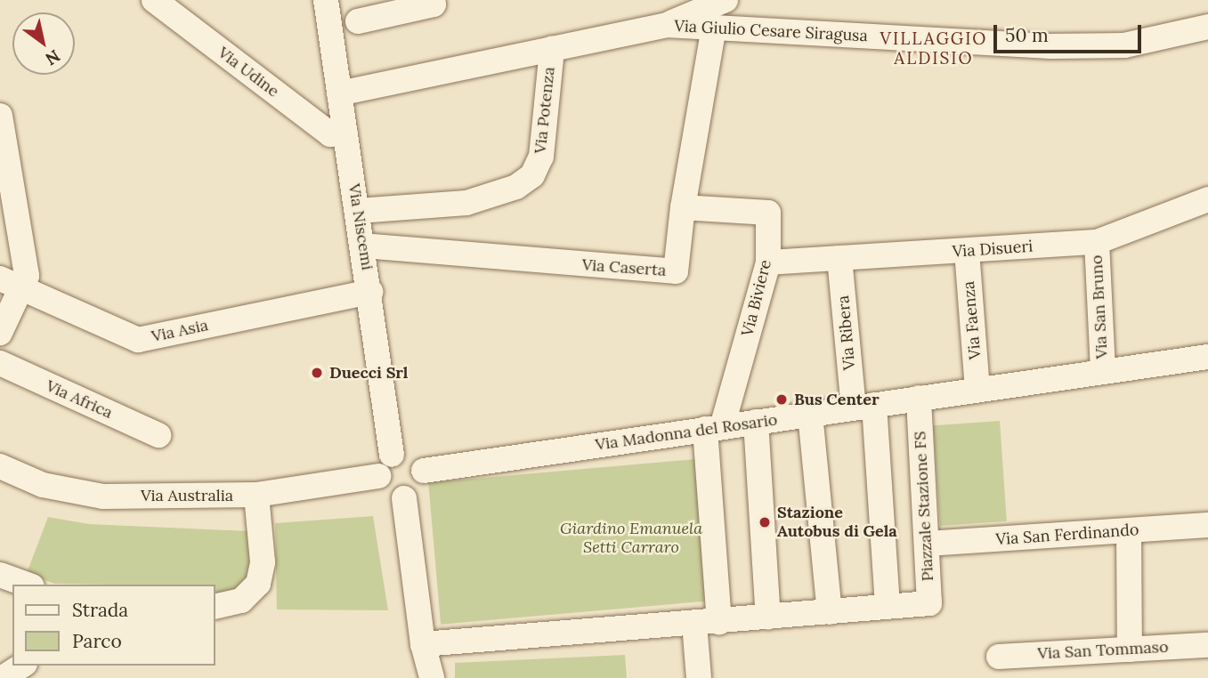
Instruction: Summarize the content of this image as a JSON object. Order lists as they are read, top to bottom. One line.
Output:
{"streets":{"street":["Via Giulio Cesare Siragusa","Via Udine","Via Potenza","Via Niscemi","Via Disueri","Via Caserta","Via Biviere","Via San Bruno","Via Faenza","Via Asia","Via Ribera","Via Africa","Via Madonna del Rosario","Via Australia","Piazzale Stazione FS","Via San Ferdinando","Via San Tommaso"]},"crossings":[["Via Giulio Cesare Siragusa","Via Potenza"],["Via Giulio Cesare Siragusa","Via Niscemi"],["Via Giulio Cesare Siragusa","Via Caserta"],["Via Udine","Via Niscemi"],["Via Potenza","Via Niscemi"],["Via Niscemi","Via Caserta"],["Via Niscemi","Via Asia"],["Via Niscemi","Via Madonna del Rosario"],["Via Niscemi","Via Australia"],["Via Disueri","Via Biviere"],["Via Disueri","Via San Bruno"],["Via Disueri","Via Faenza"],["Via Disueri","Via Ribera"],["Via Caserta","Via Biviere"],["Via Biviere","Via Madonna del Rosario"],["Via Biviere","Piazzale Stazione FS"],["Via San Bruno","Via Madonna del Rosario"],["Via Faenza","Via Madonna del Rosario"],["Via Ribera","Via Madonna del Rosario"],["Via Ribera","Piazzale Stazione FS"],["Via Madonna del Rosario","Via Australia"],["Via Madonna del Rosario","Piazzale Stazione FS"],["Piazzale Stazione FS","Via San Ferdinando"]],"districts":["VILLAGGIO ALDISIO"],"parks":["Giardino Emanuela Setti Carraro"],"places":["Duecci Srl","Bus Center","Stazione Autobus di Gela"],"legend":["Strada","Parco"],"scale_bar":"50 m","north":"bottom right"}
